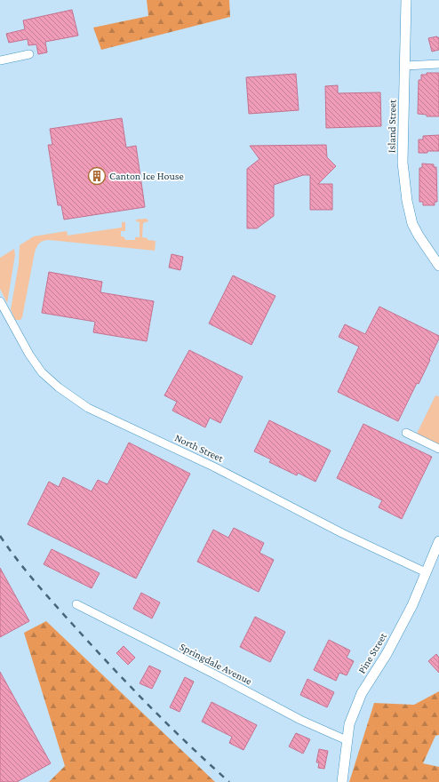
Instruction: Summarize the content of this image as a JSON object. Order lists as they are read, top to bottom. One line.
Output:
{"streets":{"street":["Island Street","North Street","Pine Street","Springdale Avenue"]},"crossings":[["North Street","Pine Street"],["Pine Street","Springdale Avenue"]],"places":{"building":["Canton Ice House"]}}
